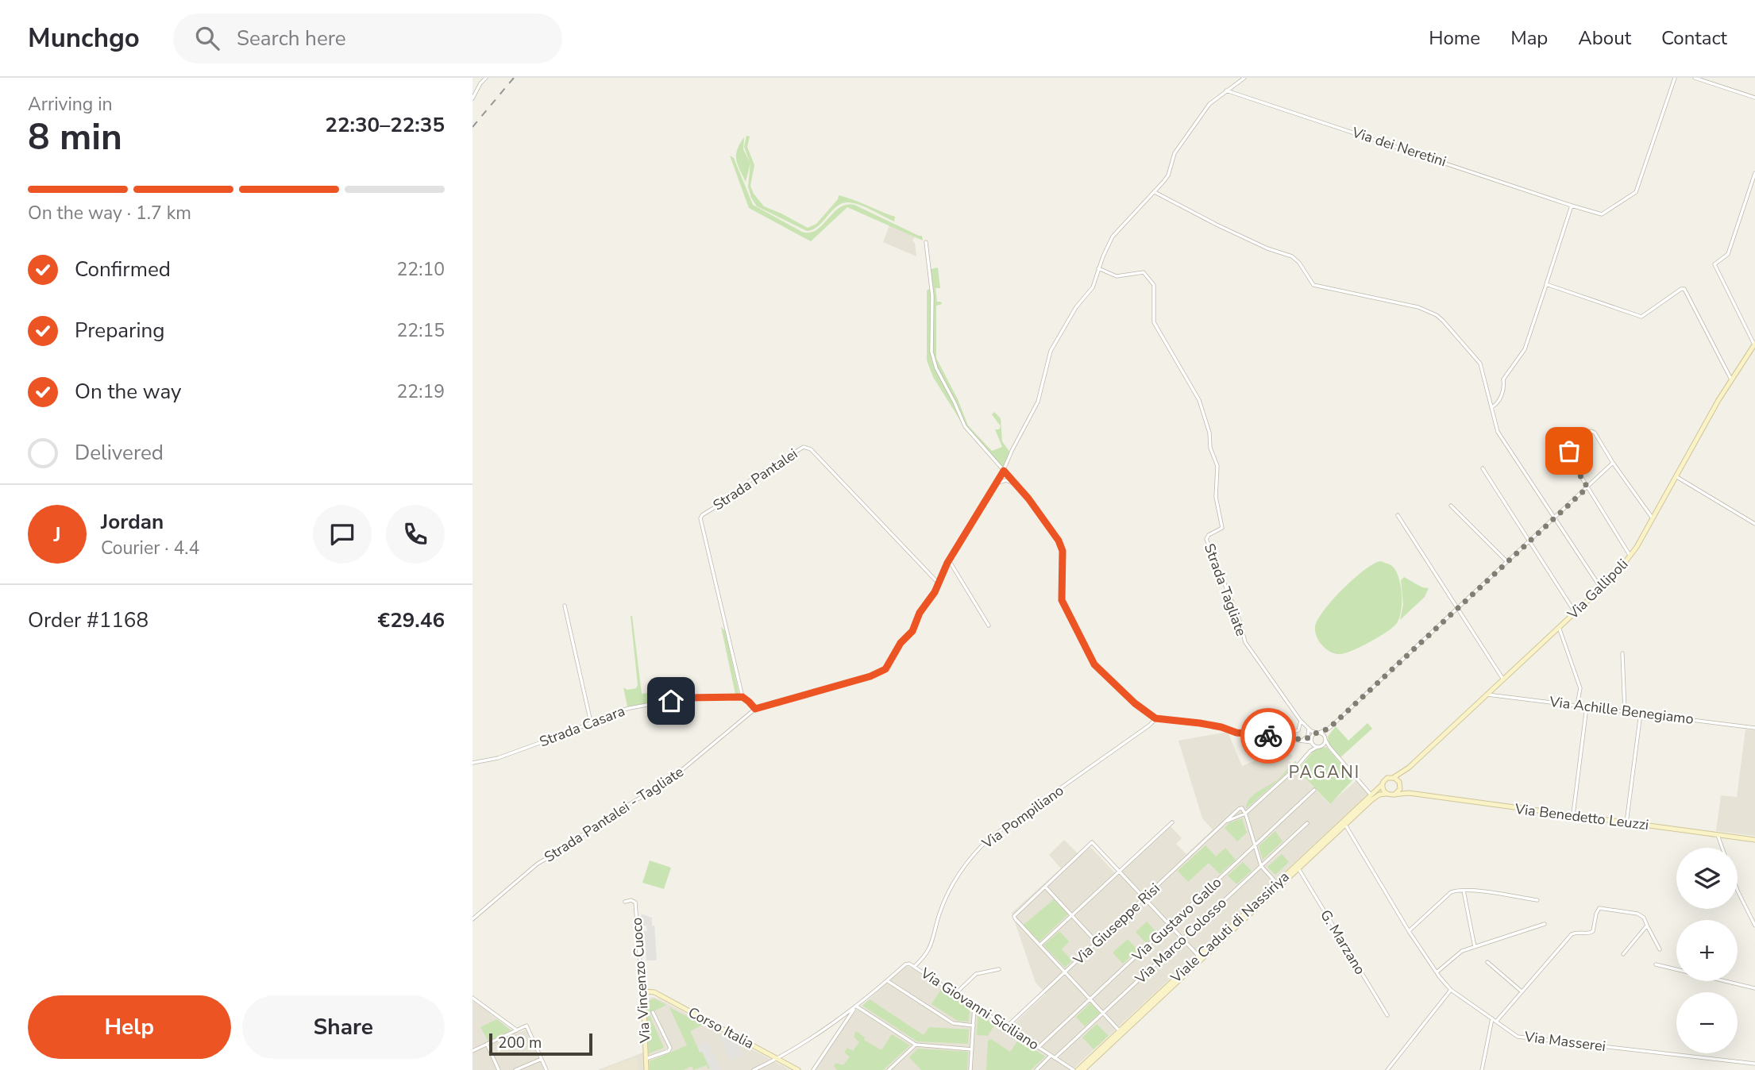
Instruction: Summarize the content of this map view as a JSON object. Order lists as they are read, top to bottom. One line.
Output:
{"streets":{"main road":["Via Gallipoli","Via Benedetto Leuzzi","Viale Caduti di Nassiriya","Via Vincenzo Cuoco","Corso Italia"],"street":["Via dei Neretini","Strada Pantalei","Strada Tagliate","Via Achille Benegiamo","Strada Casara","Strada Pantalei - Tagliate","Via Pompiliano","Via Gustavo Gallo","Via Giuseppe Risi","Via Marco Colosso","G. Marzano","Via Giovanni Siciliano","Via Masserei"]},"crossings":[["Strada Pantalei","Strada Casara"],["Via Gallipoli","Via Achille Benegiamo"],["Via Gallipoli","Via Benedetto Leuzzi"],["Via Gallipoli","Viale Caduti di Nassiriya"],["Strada Tagliate","Via Giuseppe Risi"],["Via Pompiliano","Via Giovanni Siciliano"],["Via Pompiliano","Corso Italia"],["Via Benedetto Leuzzi","Viale Caduti di Nassiriya"],["Via Gustavo Gallo","Via Giovanni Siciliano"],["Via Giuseppe Risi","Via Giovanni Siciliano"],["Viale Caduti di Nassiriya","G. Marzano"],["Viale Caduti di Nassiriya","Via Giovanni Siciliano"],["Viale Caduti di Nassiriya","Via Masserei"],["Via Marco Colosso","Via Giovanni Siciliano"],["Via Vincenzo Cuoco","Corso Italia"]],"districts":["PAGANI"],"scale_bar":"200 m","page":{"header":"Munchgo","search":"Search here","nav":["Home","Map","About","Contact"],"heading":["8 min","Arriving in","22:30–22:35"],"panel":["Jordan","Courier · 4.4","Order #1168","€29.46"],"bar":"On the way · 1.7 km","list":[["Confirmed","22:10"],["Preparing","22:15"],["On the way","22:19"],"Delivered"],"round":"J","map_buttons":["+","−"],"buttons":["Help","Share"],"scale":"200 m"}}
